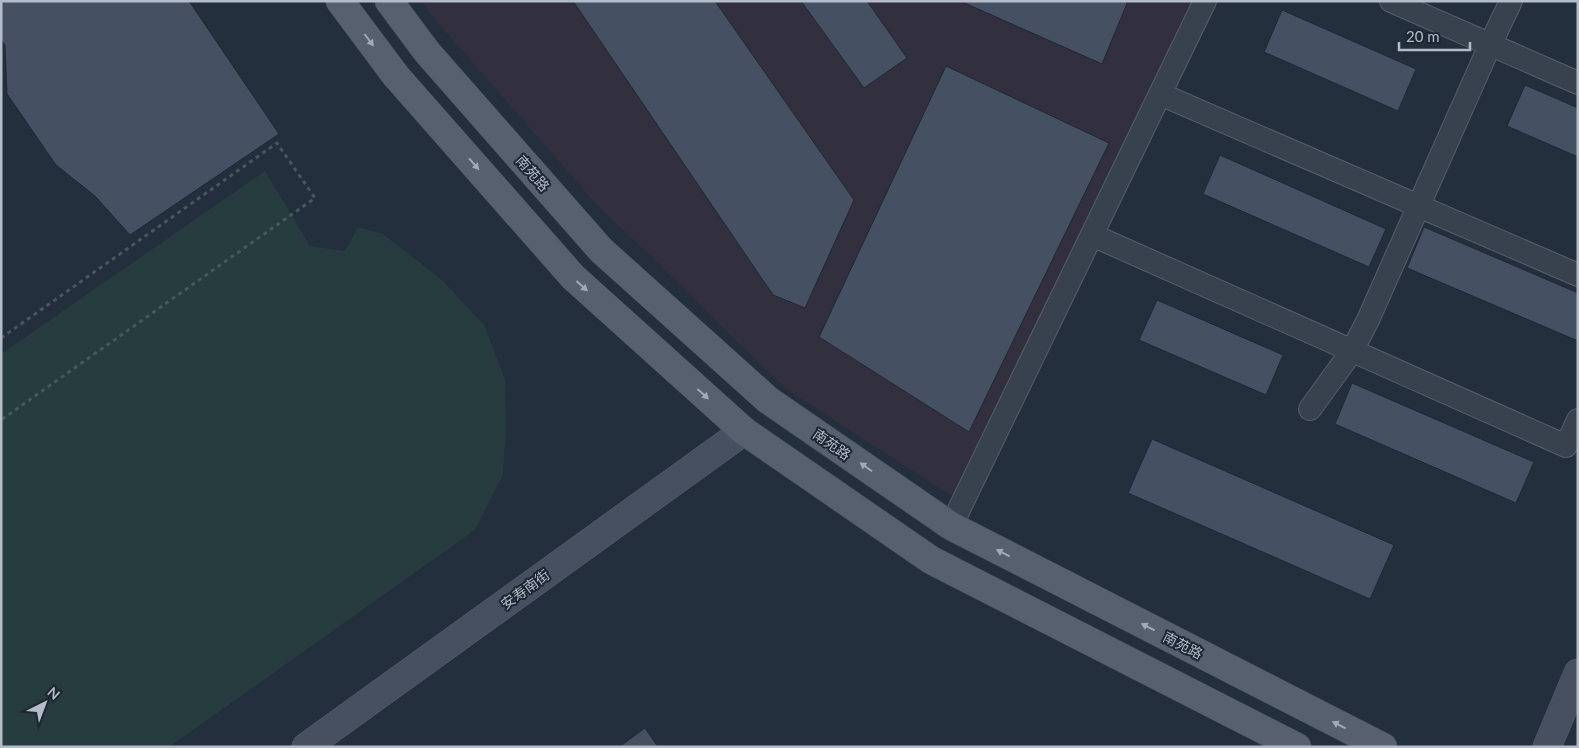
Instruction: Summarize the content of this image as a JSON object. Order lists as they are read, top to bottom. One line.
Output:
{"streets":{"main road":["南苑路"],"street":["安寿南街"]},"scale_bar":"20 m","north":"top right"}
